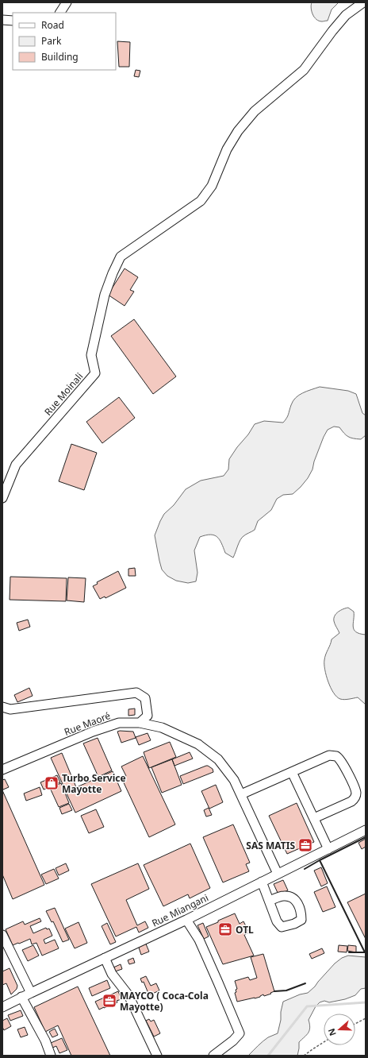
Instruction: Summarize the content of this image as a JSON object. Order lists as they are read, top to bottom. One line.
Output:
{"streets":{"street":["Rue Moinali","Rue Maoré","Rue Miangani"]},"crossings":[["Rue Maoré","Rue Miangani"]],"places":{"shop":["Turbo Service Mayotte"],"office":["SAS MATIS","OTL","MAYCO ( Coca-Cola Mayotte)"]},"legend":["Road","Park","Building"],"north":"left"}
